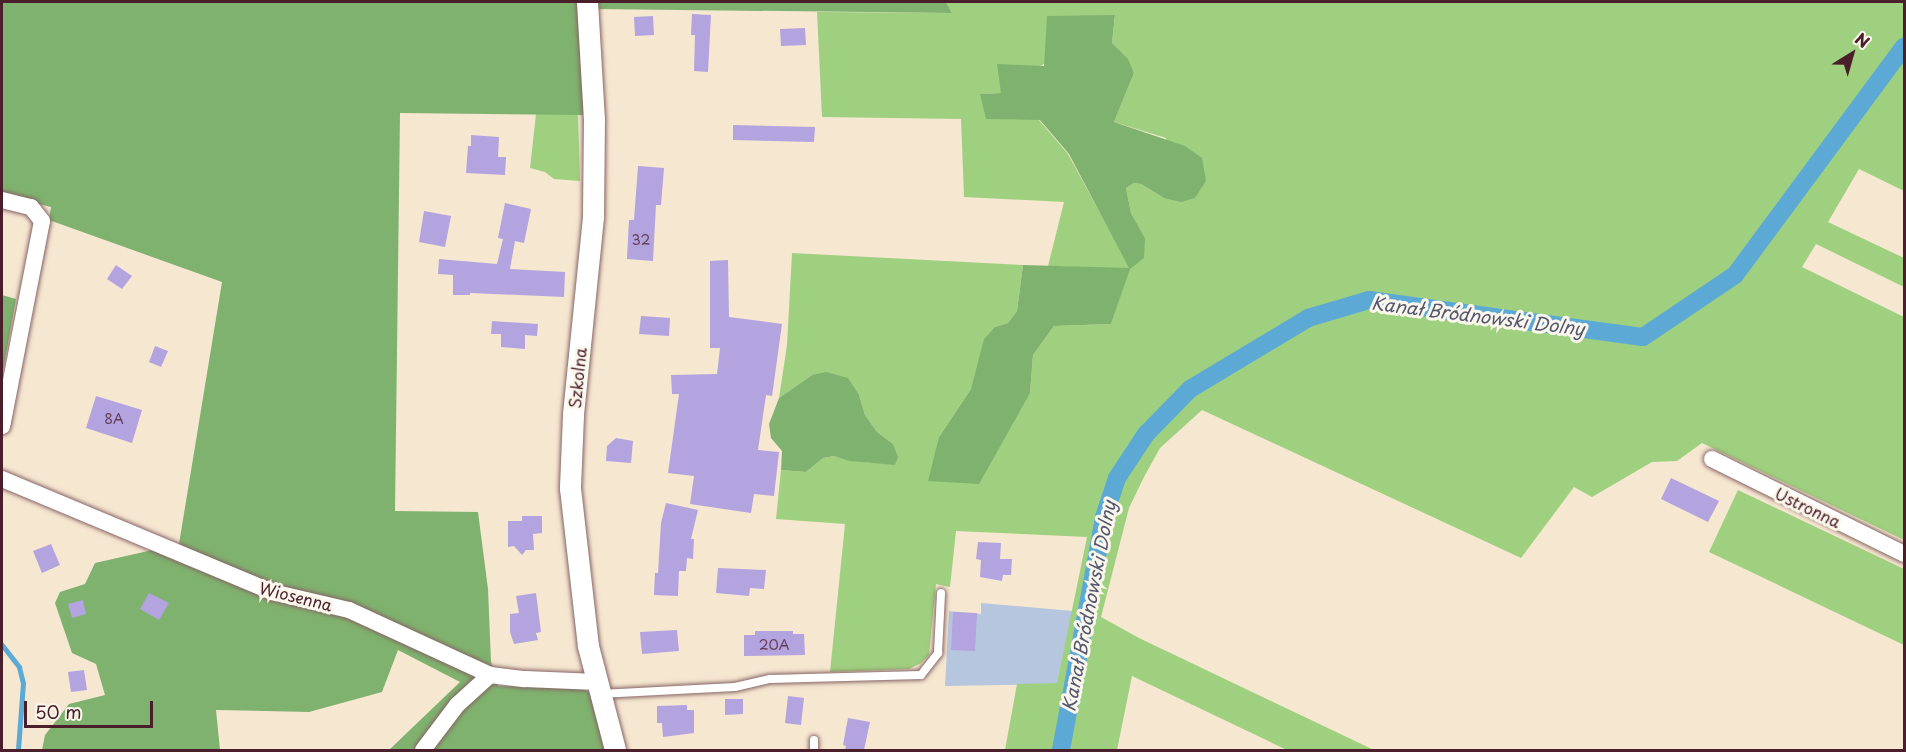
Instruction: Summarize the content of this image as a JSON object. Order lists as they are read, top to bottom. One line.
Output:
{"streets":{"street":["Szkolna","Ustronna","Wiosenna"]},"crossings":[["Szkolna","Wiosenna"]],"water":["Kanał Bródnowski Dolny"],"house_numbers":["32","8A","20A"],"scale_bar":"50 m","north":"top right"}
